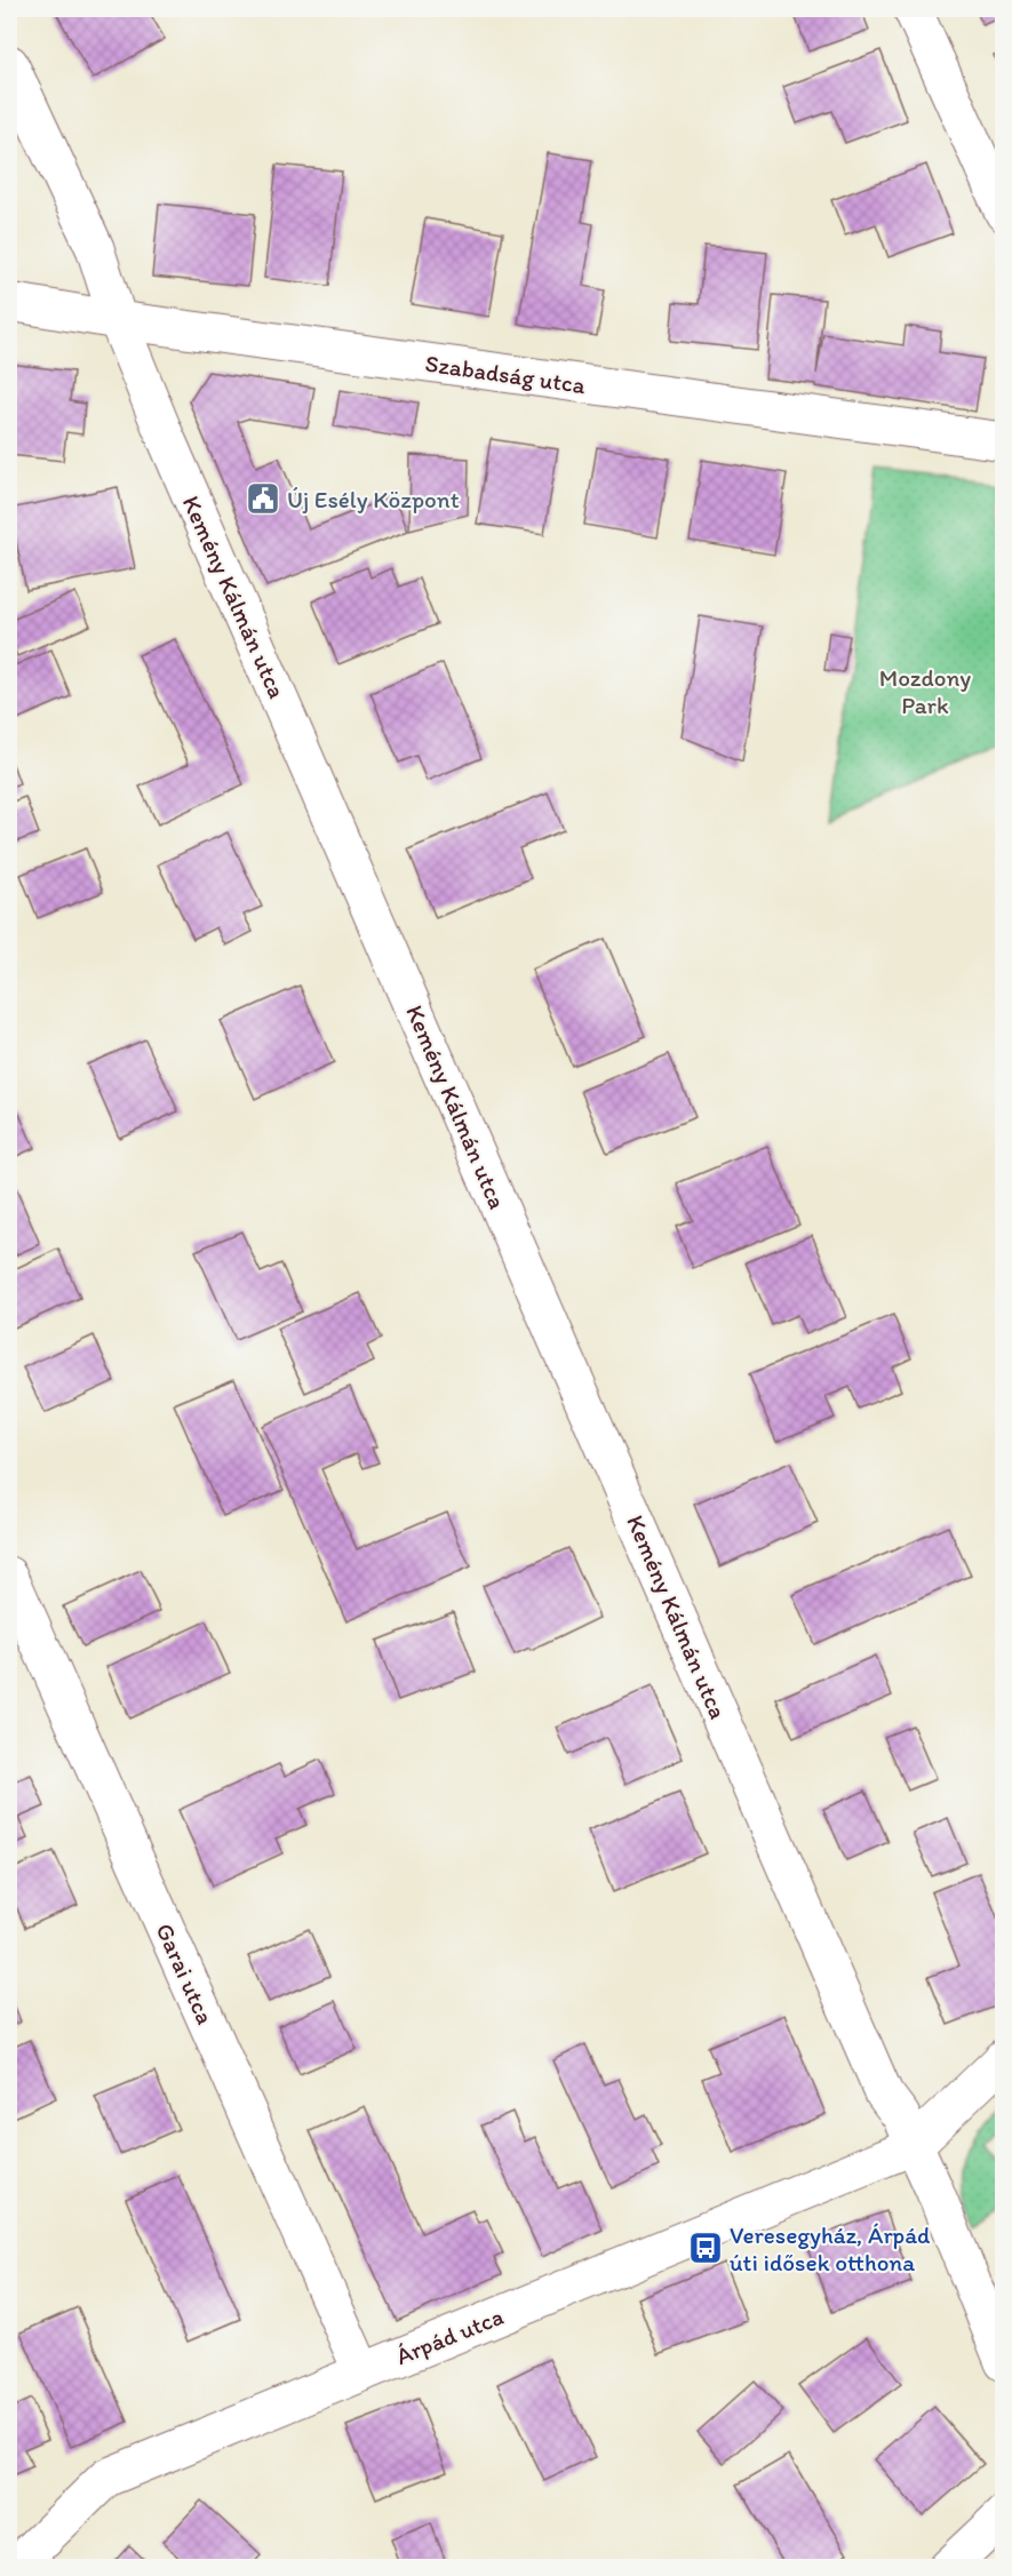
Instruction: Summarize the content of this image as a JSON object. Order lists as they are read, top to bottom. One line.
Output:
{"streets":{"street":["Szabadság utca","Kemény Kálmán utca","Garai utca","Árpád utca"]},"crossings":[["Szabadság utca","Kemény Kálmán utca"],["Kemény Kálmán utca","Árpád utca"],["Garai utca","Árpád utca"]],"parks":["Mozdony Park"],"places":{"public building":["Új Esély Központ"],"bus stop":["Veresegyház, Árpád úti idősek otthona"]}}
